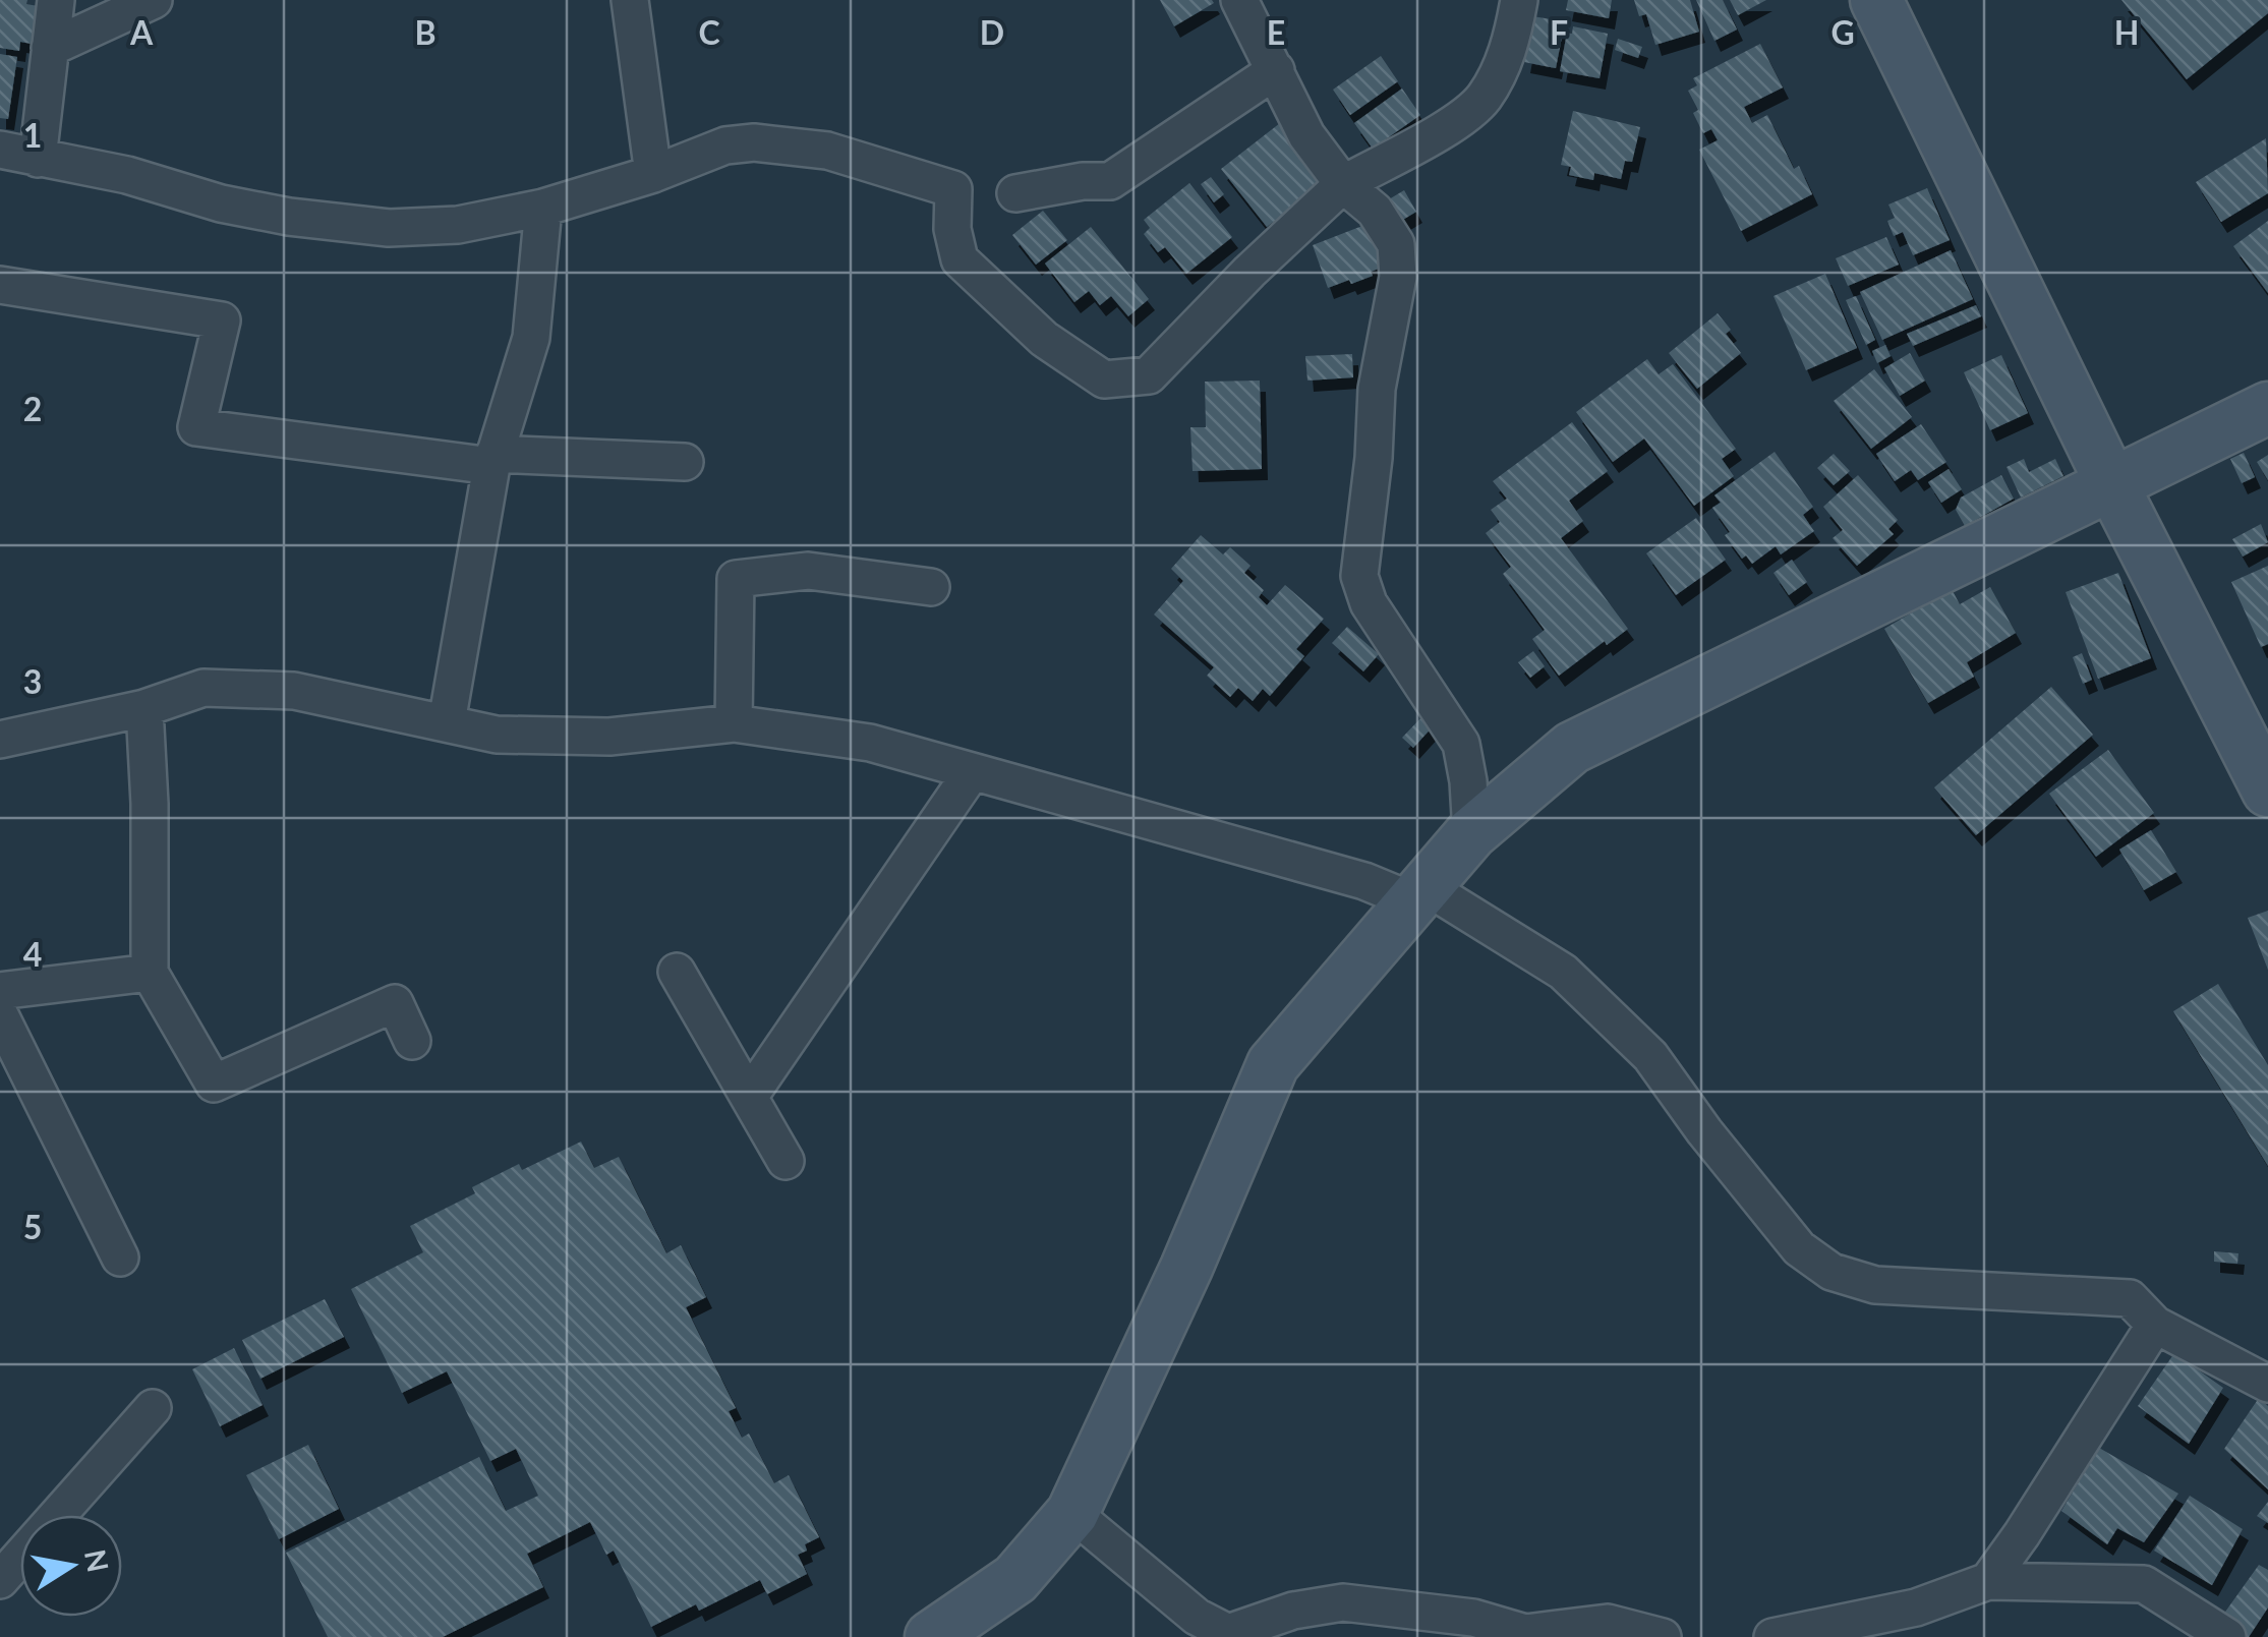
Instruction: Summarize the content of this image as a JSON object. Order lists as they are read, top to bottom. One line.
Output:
{"north":"right","grid":{"columns":["A","B","C","D","E","F","G","H"],"rows":["1","2","3","4","5"]}}
